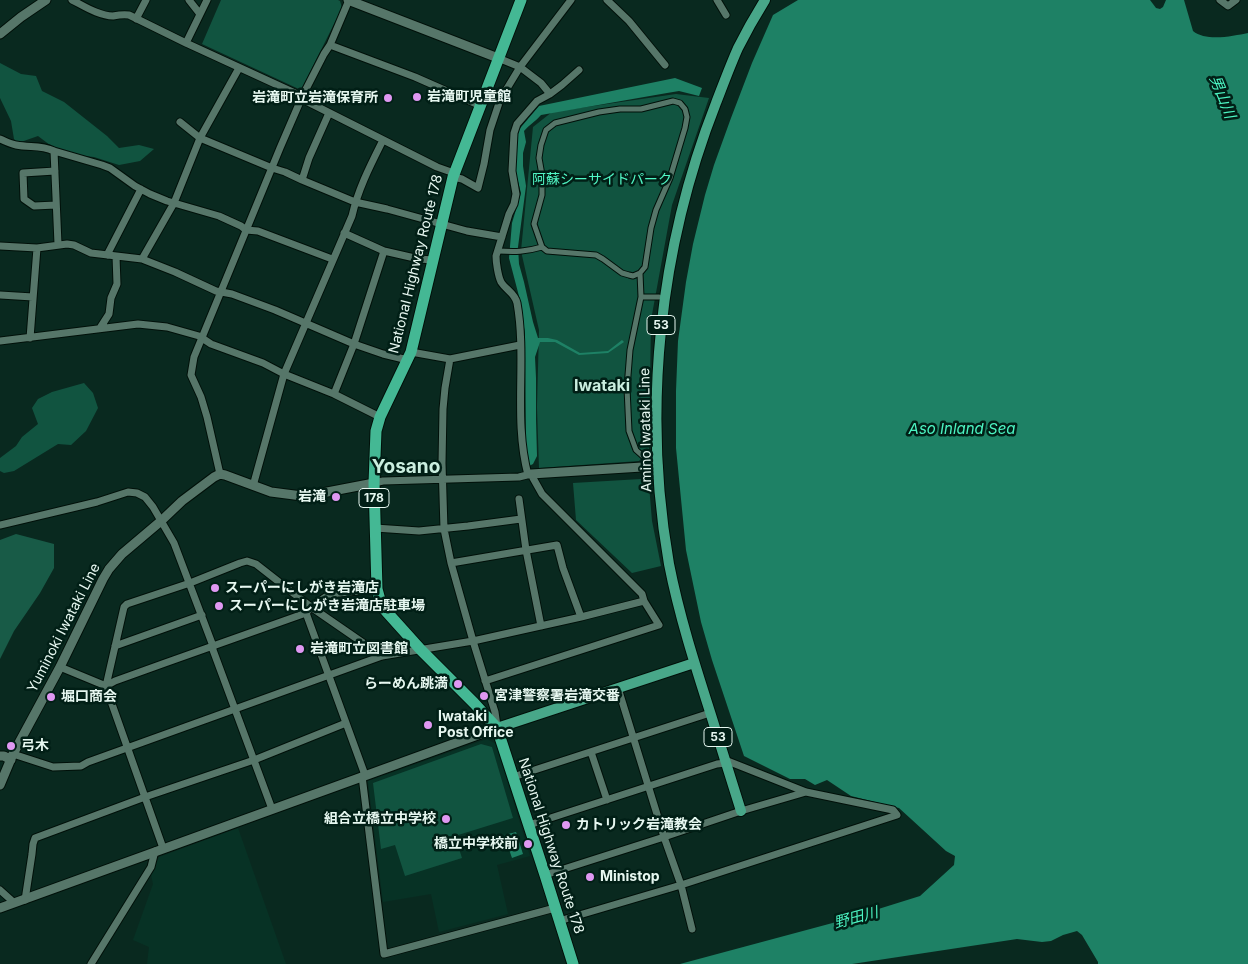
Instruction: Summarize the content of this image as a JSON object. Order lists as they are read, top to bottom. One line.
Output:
{"streets":{"highway":["National Highway Route 178","178"],"main road":["53","Amino Iwataki Line"],"street":["Yuminoki Iwataki Line"]},"districts":["Iwataki","Yosano"],"water":["男山川","Aso Inland Sea","野田川"],"parks":["阿蘇シーサイドパーク"],"places":["岩滝町児童館","岩滝町立岩滝保育所","岩滝","スーパーにしがき岩滝店","スーパーにしがき岩滝店駐車場","岩滝町立図書館","らーめん跳満","宮津警察署岩滝交番","堀口商会","Iwataki Post Office","弓木","組合立橋立中学校","カトリック岩滝教会","橋立中学校前","Ministop"]}
